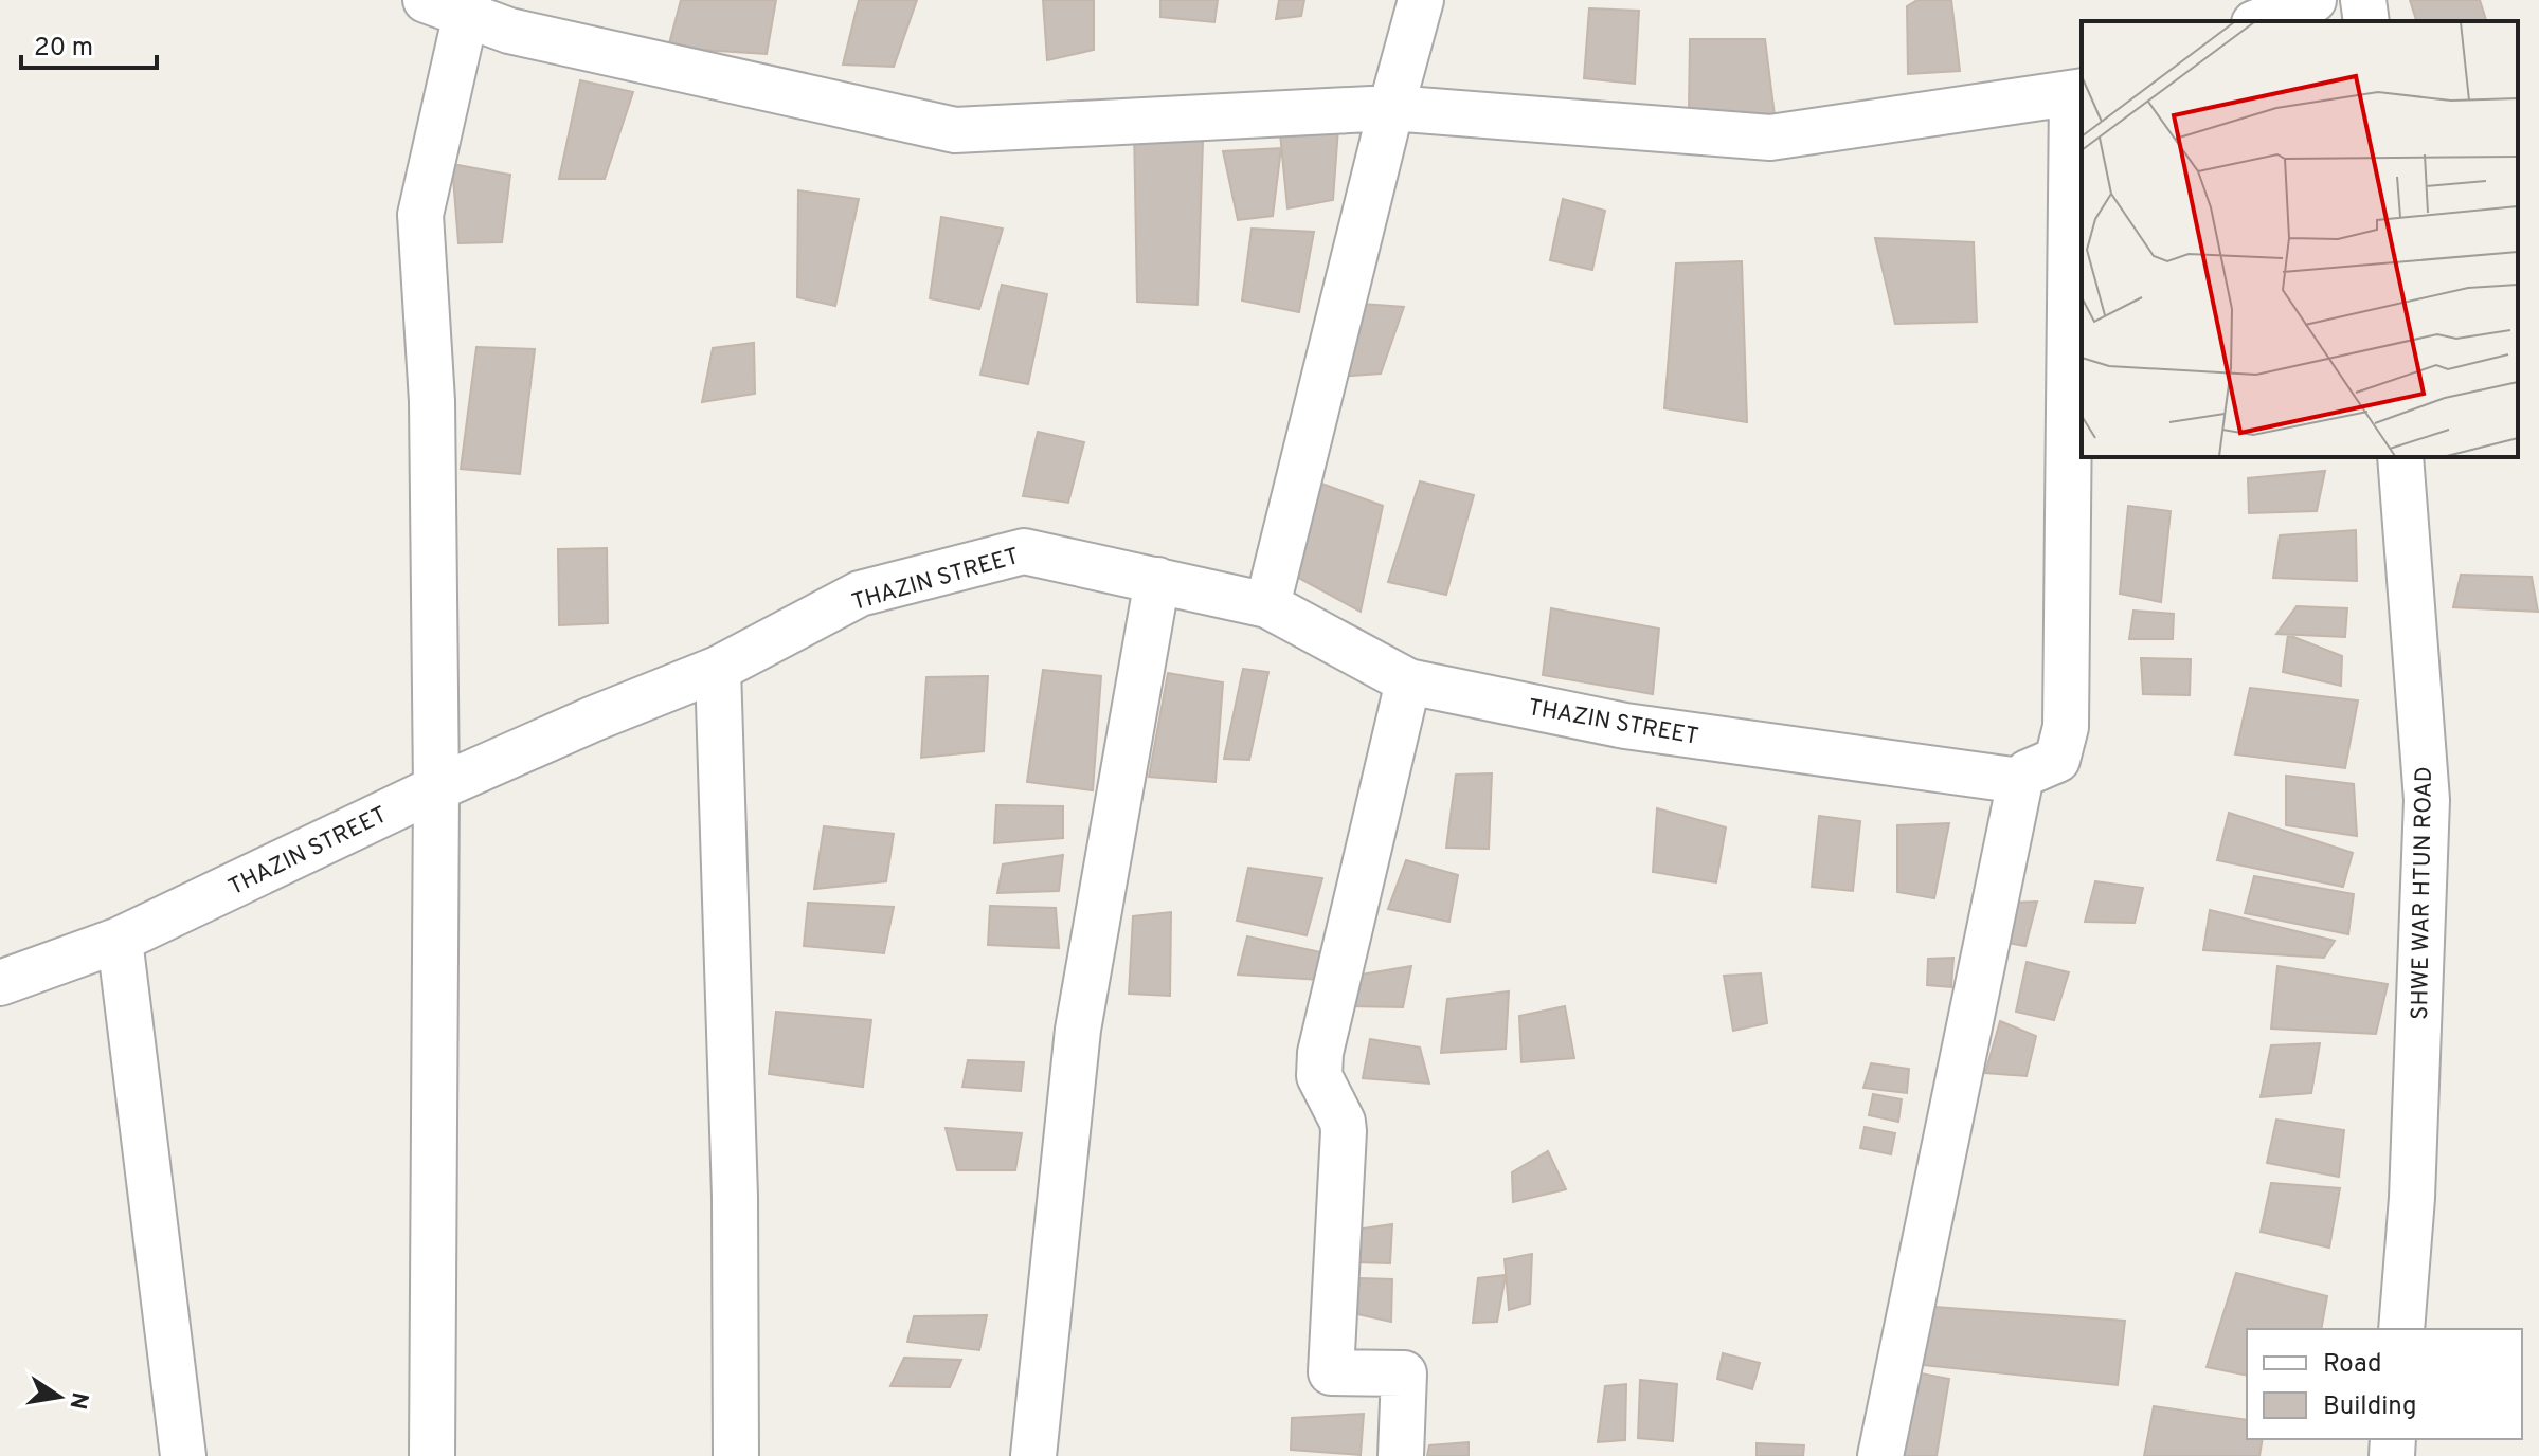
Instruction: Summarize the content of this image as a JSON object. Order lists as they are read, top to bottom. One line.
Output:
{"streets":{"street":["THAZIN STREET","SHWE WAR HTUN ROAD"]},"legend":["Road","Building"],"scale_bar":"20 m","north":"right"}
